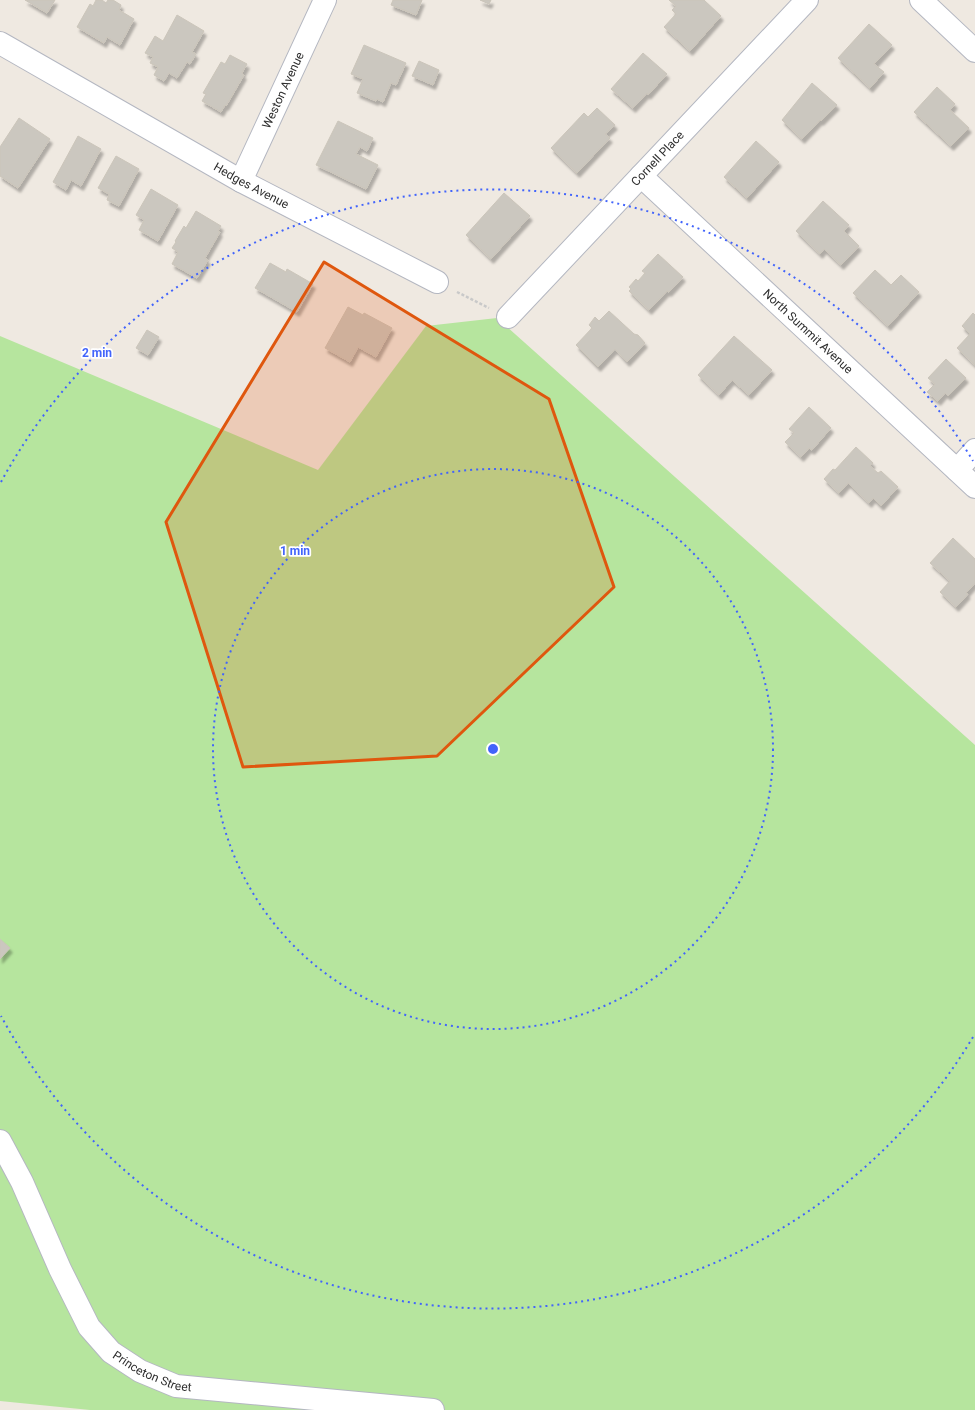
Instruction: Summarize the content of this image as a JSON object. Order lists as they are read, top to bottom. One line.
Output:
{"streets":{"street":["Weston Avenue","Cornell Place","Hedges Avenue","North Summit Avenue","Princeton Street"]},"crossings":[["Weston Avenue","Hedges Avenue"],["Cornell Place","North Summit Avenue"]],"rings":["2 min","1 min"]}
